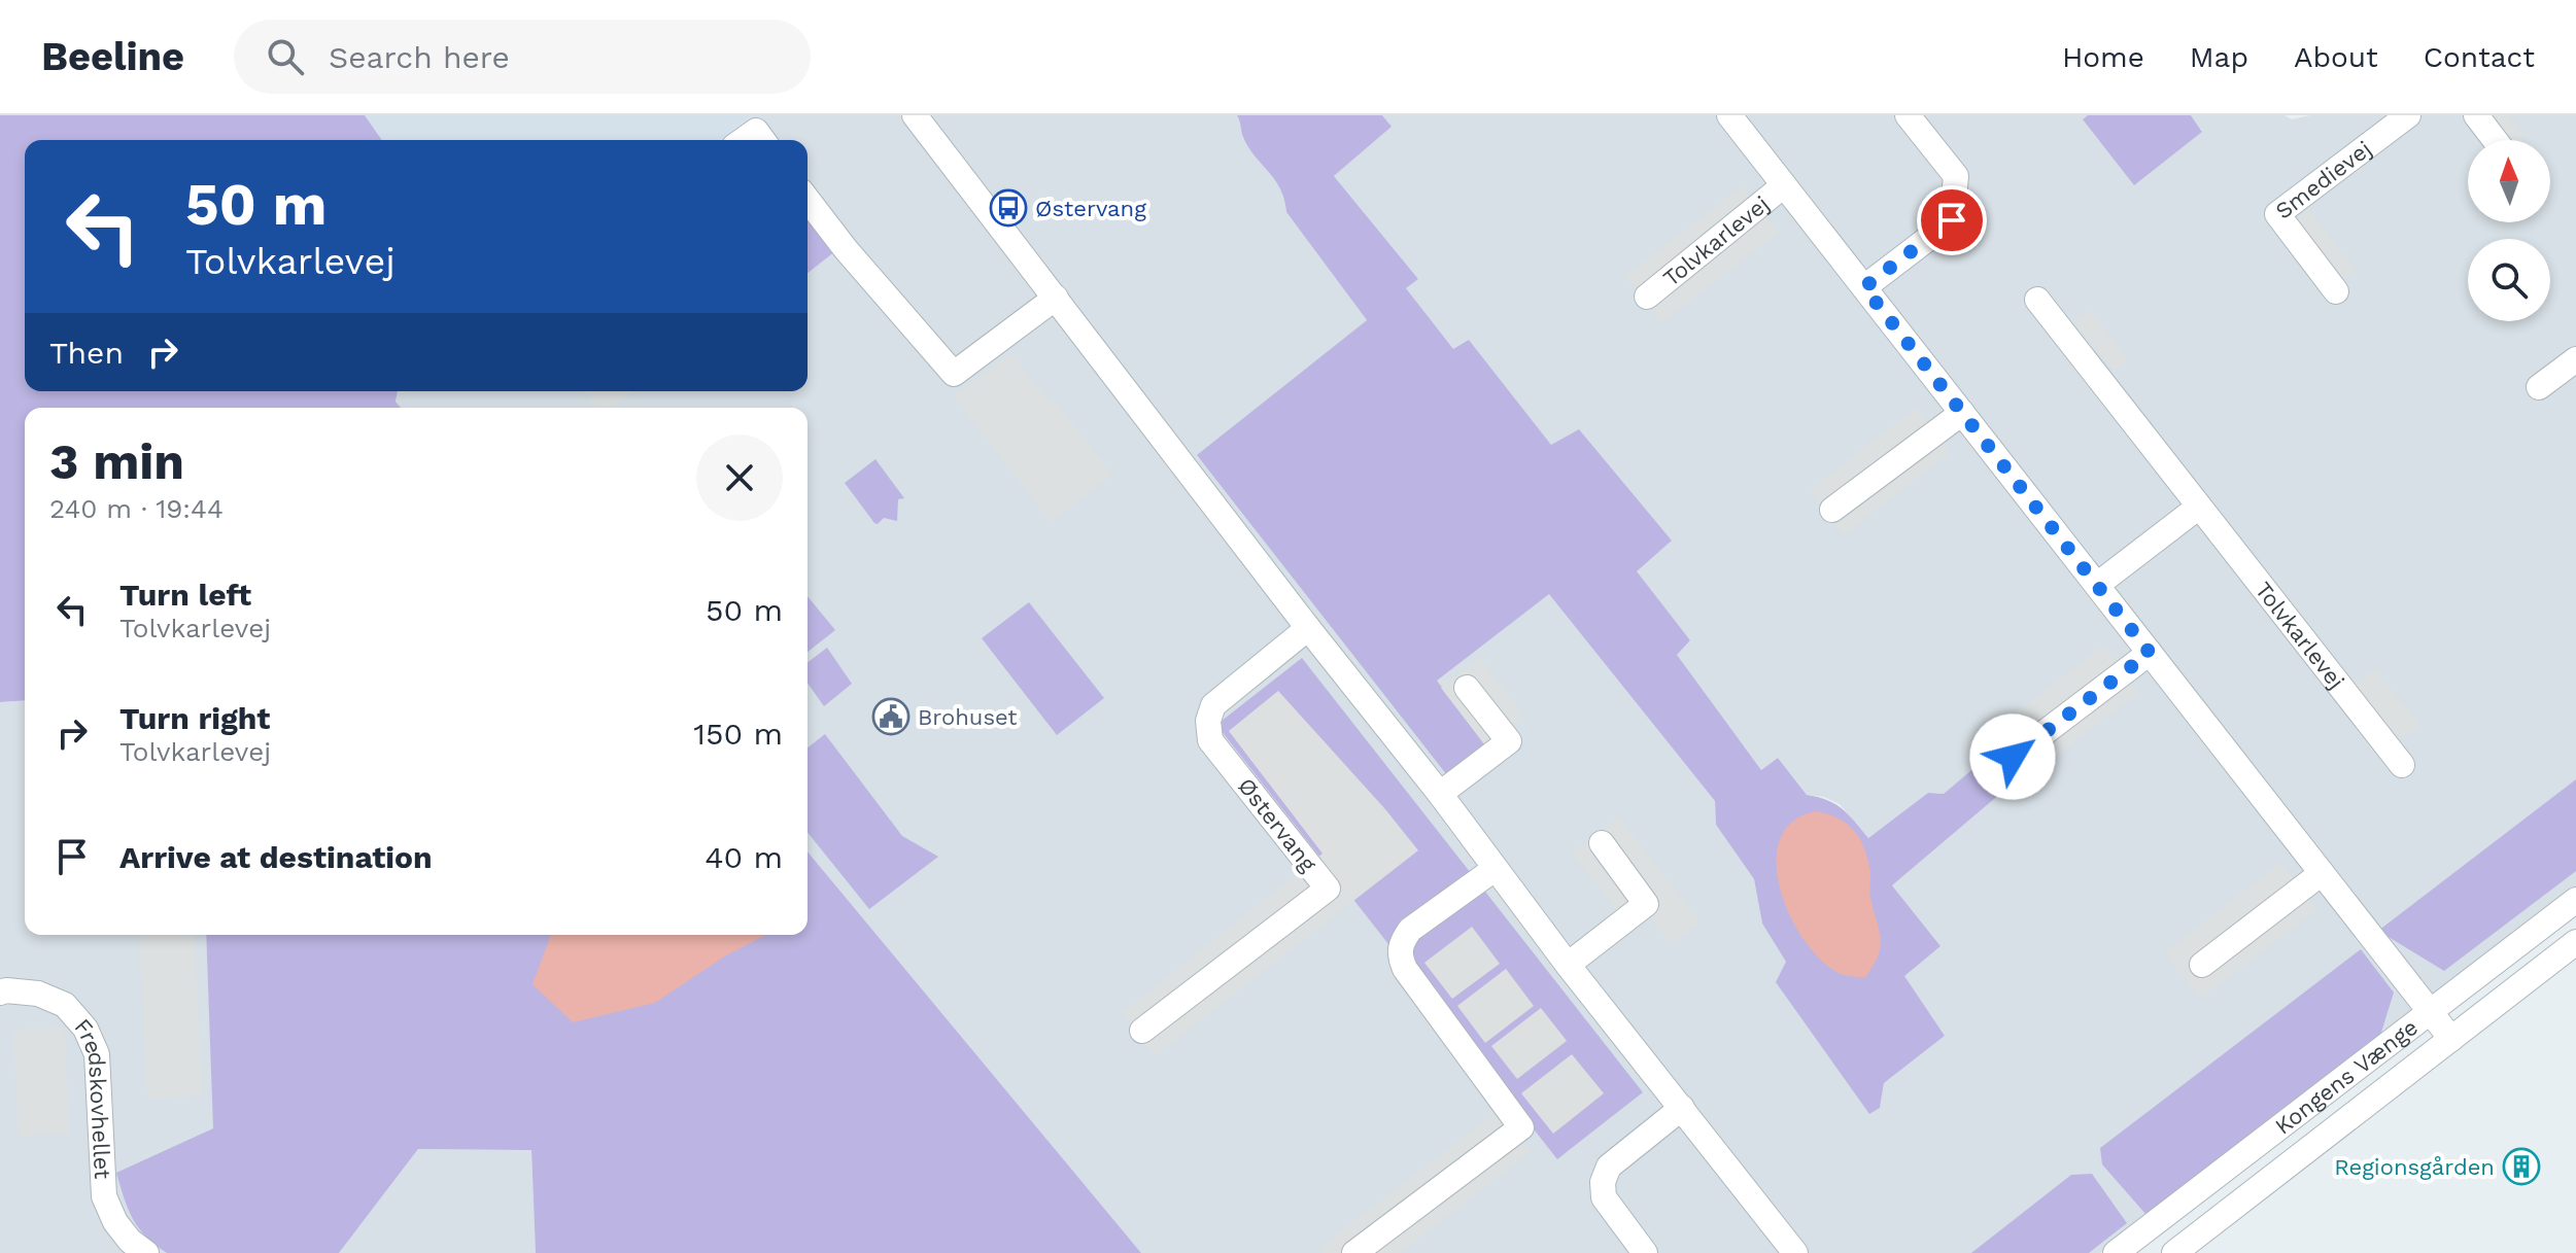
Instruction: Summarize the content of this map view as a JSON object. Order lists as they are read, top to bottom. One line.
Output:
{"streets":{"street":["Smedievej","Tolvkarlevej","Østervang","Kongens Vænge","Fredskovhellet"]},"crossings":[["Tolvkarlevej","Kongens Vænge"]],"places":{"bus stop":["Østervang"],"public building":["Brohuset"],"building":["Regionsgården"]},"north":"top","page":{"header":"Beeline","search":"Search here","nav":["Home","Map","About","Contact"],"turn":["50 m","Tolvkarlevej"],"then":"Then","heading":["3 min","240 m · 19:44"],"list":[{"name":"Turn left","note":"Tolvkarlevej","value":"50 m"},{"name":"Turn right","note":"Tolvkarlevej","value":"150 m"},{"name":"Arrive at destination","value":"40 m"}]}}
